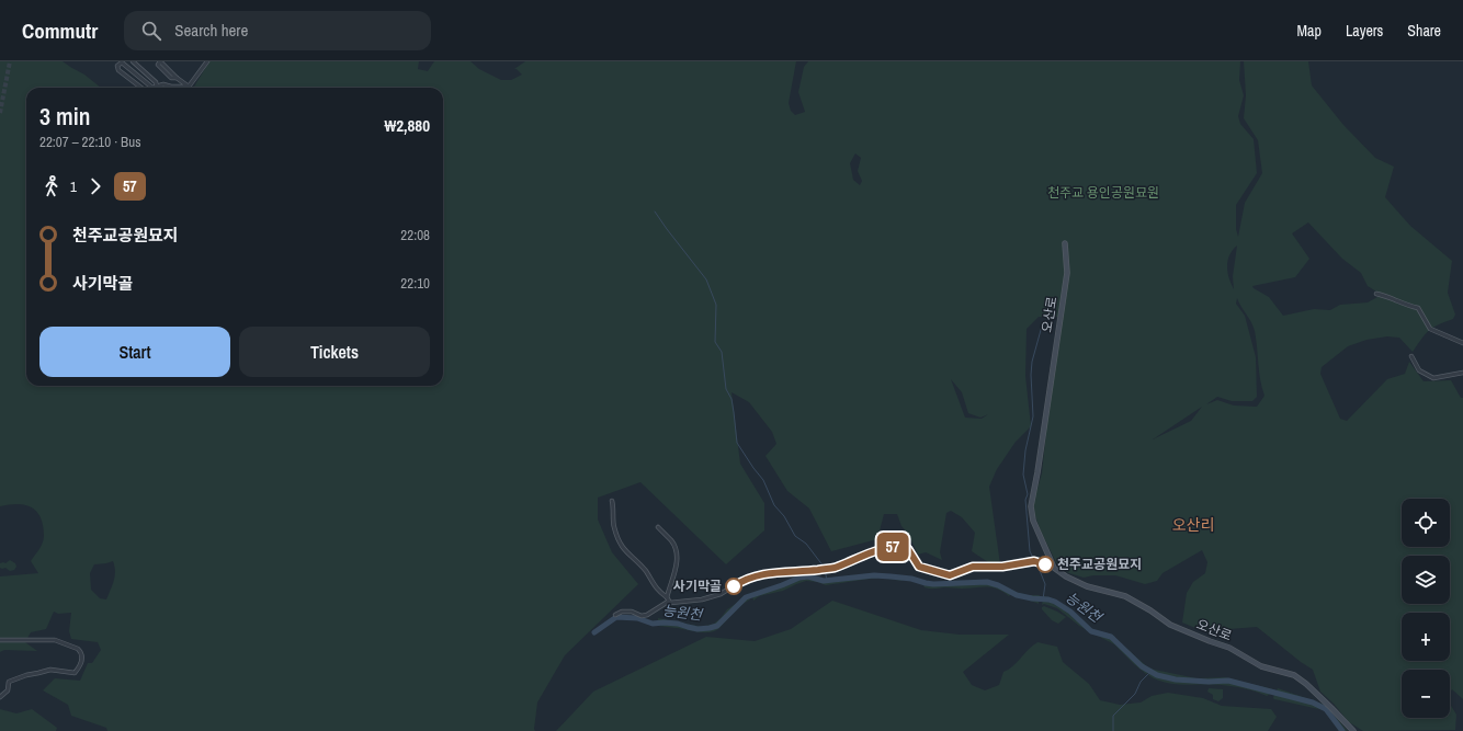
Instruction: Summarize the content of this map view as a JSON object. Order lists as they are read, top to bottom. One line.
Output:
{"streets":{"street":["오산로"]},"districts":["오산리"],"water":["능원천"],"parks":["천주교 용인공원묘원"],"places":["천주교공원묘지","사기막골"],"lines":["bus line 57"],"page":{"header":"Commutr","search":"Search here","nav":["Map","Layers","Share"],"on_map":"57","heading":["3 min","22:07 – 22:10 · Bus","₩2,880"],"legs":["1","57"],"list":[{"name":"천주교공원묘지","value":"22:08"},{"name":"사기막골","value":"22:10"}],"buttons":["Start","Tickets"],"map_buttons":["+","−"]}}
